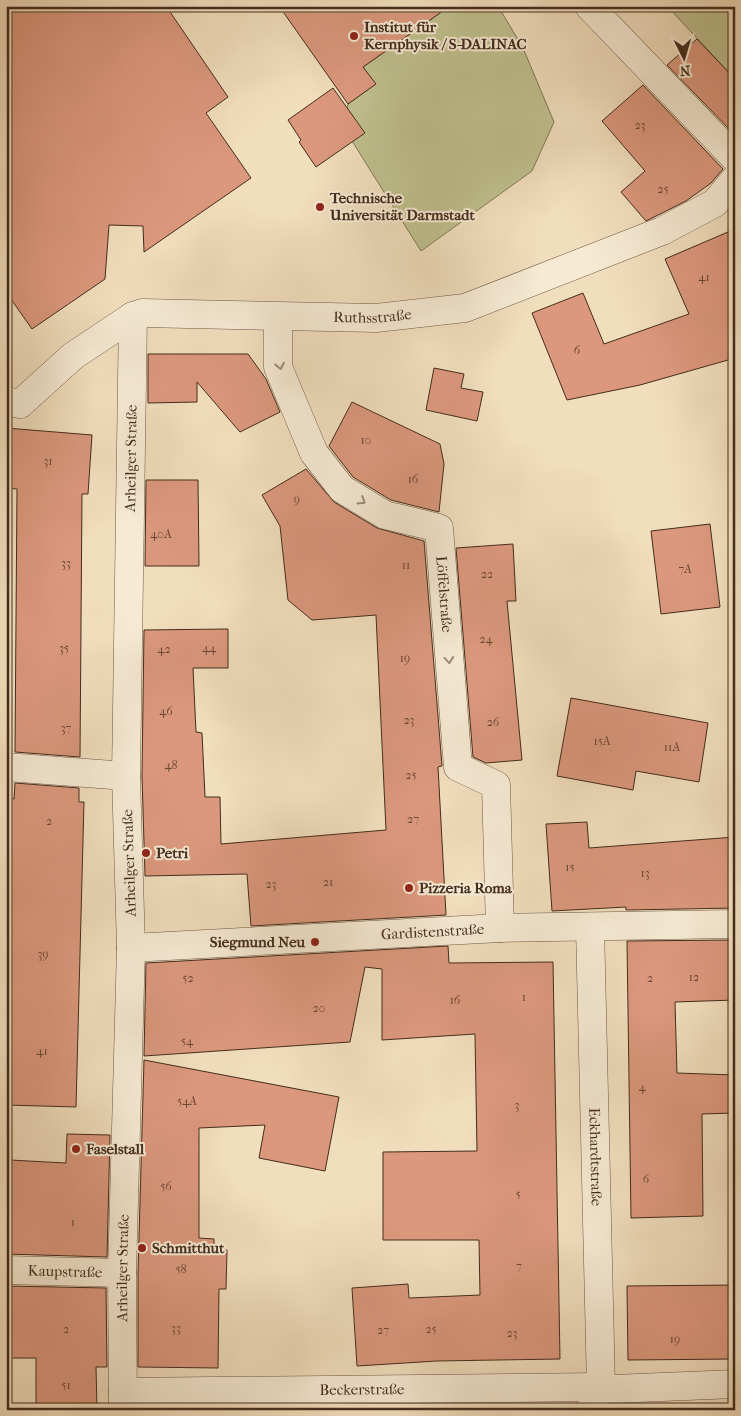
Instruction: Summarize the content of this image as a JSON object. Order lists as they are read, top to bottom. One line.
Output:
{"streets":{"street":["Ruthsstraße","Arheilger Straße","Löffelstraße","Gardistenstraße","Eckhardtstraße","Kaupstraße","Beckerstraße"]},"crossings":[["Ruthsstraße","Arheilger Straße"],["Ruthsstraße","Löffelstraße"],["Arheilger Straße","Gardistenstraße"],["Arheilger Straße","Kaupstraße"],["Arheilger Straße","Beckerstraße"],["Löffelstraße","Gardistenstraße"],["Gardistenstraße","Eckhardtstraße"],["Eckhardtstraße","Beckerstraße"]],"one_way":["Löffelstraße"],"places":["Institut für Kernphysik / S-DALINAC","Technische Universität Darmstadt","Petri","Pizzeria Roma","Siegmund Neu","Faselstall","Schmitthut"],"house_numbers":["23","25","41","6","10","31","16","9","40A","33","11","7A","22","24","35","44","42","19","46","23","26","37","15A","11A","48","25","27","2","15","13","21","23","39","12","52","2","1","16","20","54","41","4","54A","3","6","56","5","1","7","58","33","2","25","27","23","19","51"],"north":"bottom"}
